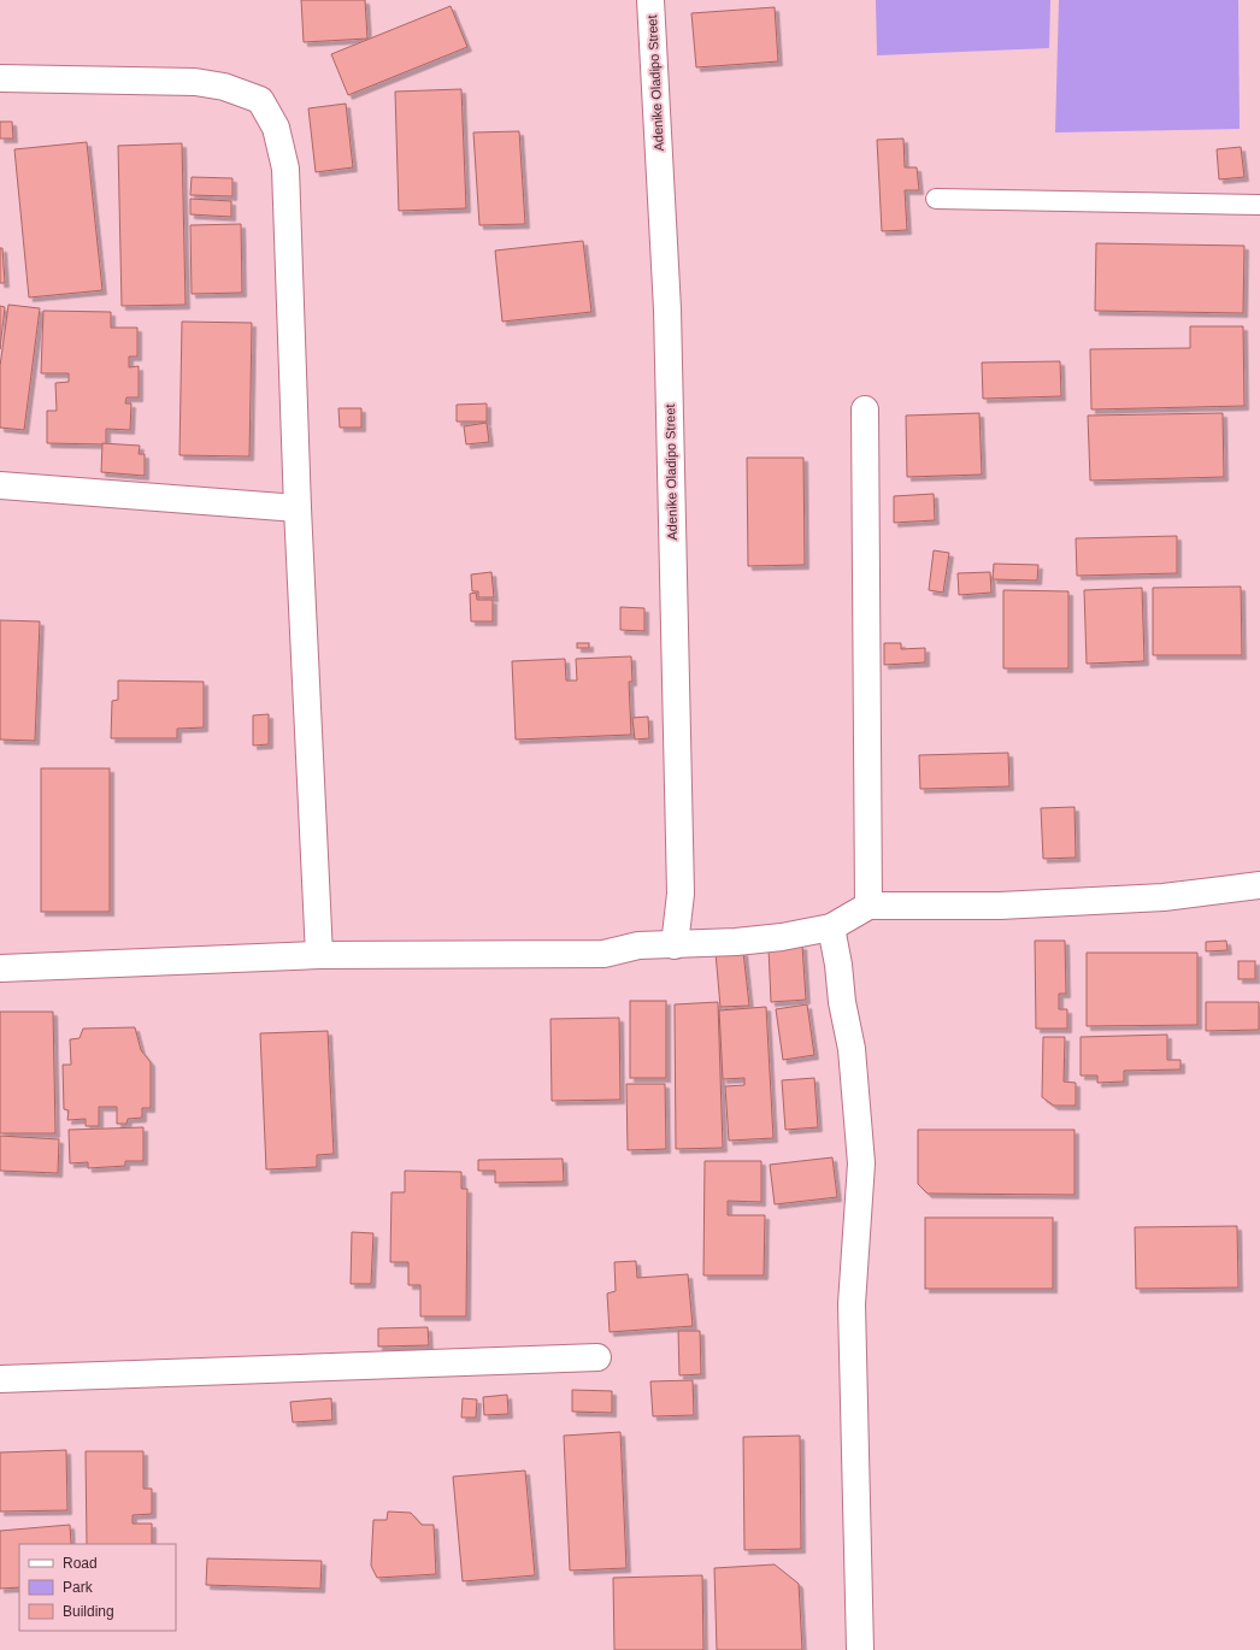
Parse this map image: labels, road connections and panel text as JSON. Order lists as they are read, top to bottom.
{
  "streets": {
    "street": ["Adenike Oladipo Street"]
  },
  "legend": ["Road", "Park", "Building"]
}
